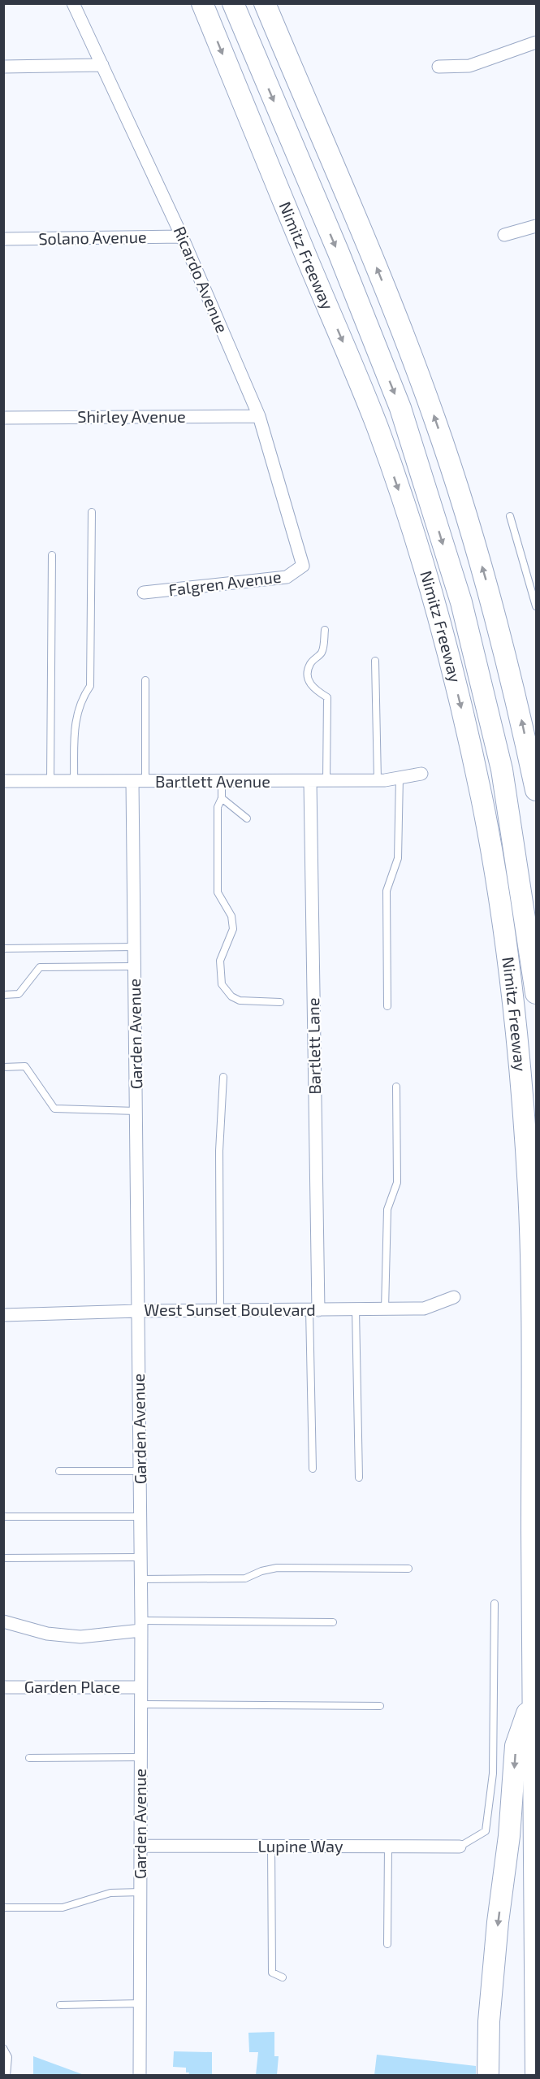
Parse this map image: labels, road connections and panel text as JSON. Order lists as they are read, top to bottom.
{
  "streets": {
    "highway": ["Nimitz Freeway"],
    "street": [
      "Solano Avenue",
      "Ricardo Avenue",
      "Shirley Avenue",
      "Falgren Avenue",
      "Bartlett Avenue",
      "Garden Avenue",
      "Bartlett Lane",
      "West Sunset Boulevard",
      "Garden Place",
      "Lupine Way"
    ]
  },
  "crossings": [
    ["Solano Avenue", "Ricardo Avenue"],
    ["Ricardo Avenue", "Shirley Avenue"],
    ["Ricardo Avenue", "Falgren Avenue"],
    ["Bartlett Avenue", "Garden Avenue"],
    ["Bartlett Avenue", "Bartlett Lane"],
    ["Garden Avenue", "West Sunset Boulevard"],
    ["Garden Avenue", "Garden Place"],
    ["Garden Avenue", "Lupine Way"],
    ["Bartlett Lane", "West Sunset Boulevard"]
  ]
}
